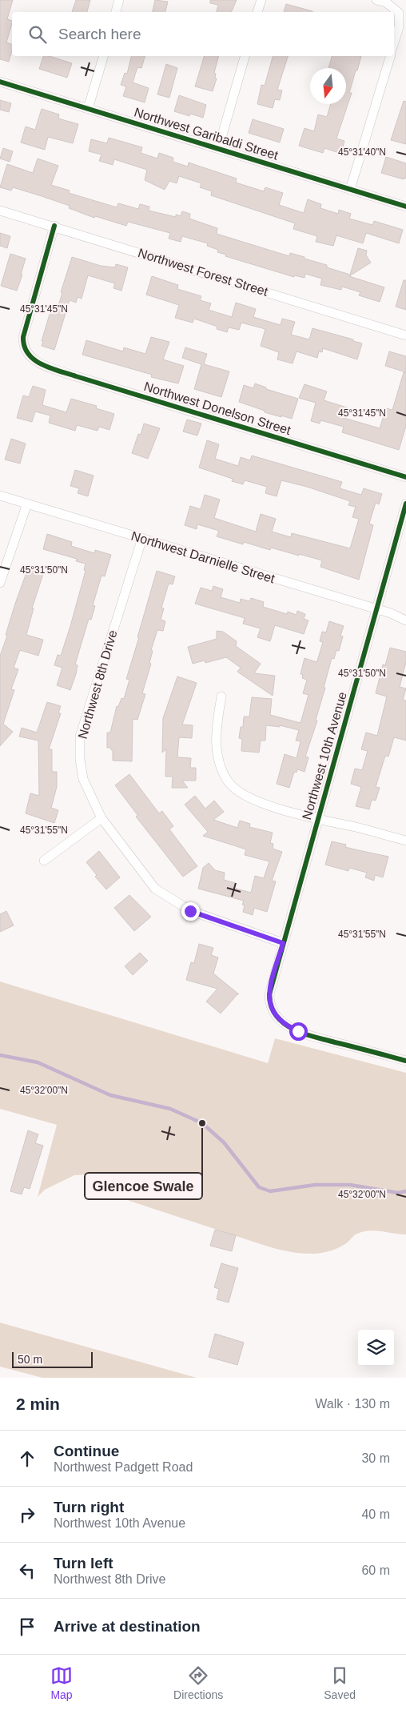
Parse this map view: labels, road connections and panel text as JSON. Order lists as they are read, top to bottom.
{
  "streets": {
    "street": [
      "Northwest Garibaldi Street",
      "Northwest Forest Street",
      "Northwest Donelson Street",
      "Northwest Darnielle Street",
      "Northwest 8th Drive",
      "Northwest 10th Avenue"
    ]
  },
  "crossings": [
    ["Northwest Forest Street", "Northwest Donelson Street"],
    ["Northwest Darnielle Street", "Northwest 8th Drive"],
    ["Northwest Darnielle Street", "Northwest 10th Avenue"],
    ["Northwest 8th Drive", "Northwest 10th Avenue"]
  ],
  "places": ["Glencoe Swale"],
  "scale_bar": "50 m",
  "north": "bottom",
  "page": {
    "search": "Search here",
    "scale": "50 m",
    "heading": ["2 min", "Walk · 130 m"],
    "list": [
      ["Continue", "Northwest Padgett Road", "30 m"],
      ["Turn right", "Northwest 10th Avenue", "40 m"],
      ["Turn left", "Northwest 8th Drive", "60 m"],
      "Arrive at destination"
    ],
    "nav": ["Map", "Directions", "Saved"]
  },
  "coordinates": [
    "45°31'40\"N",
    "45°31'45\"N",
    "45°31'50\"N",
    "45°31'55\"N",
    "45°32'00\"N"
  ]
}
